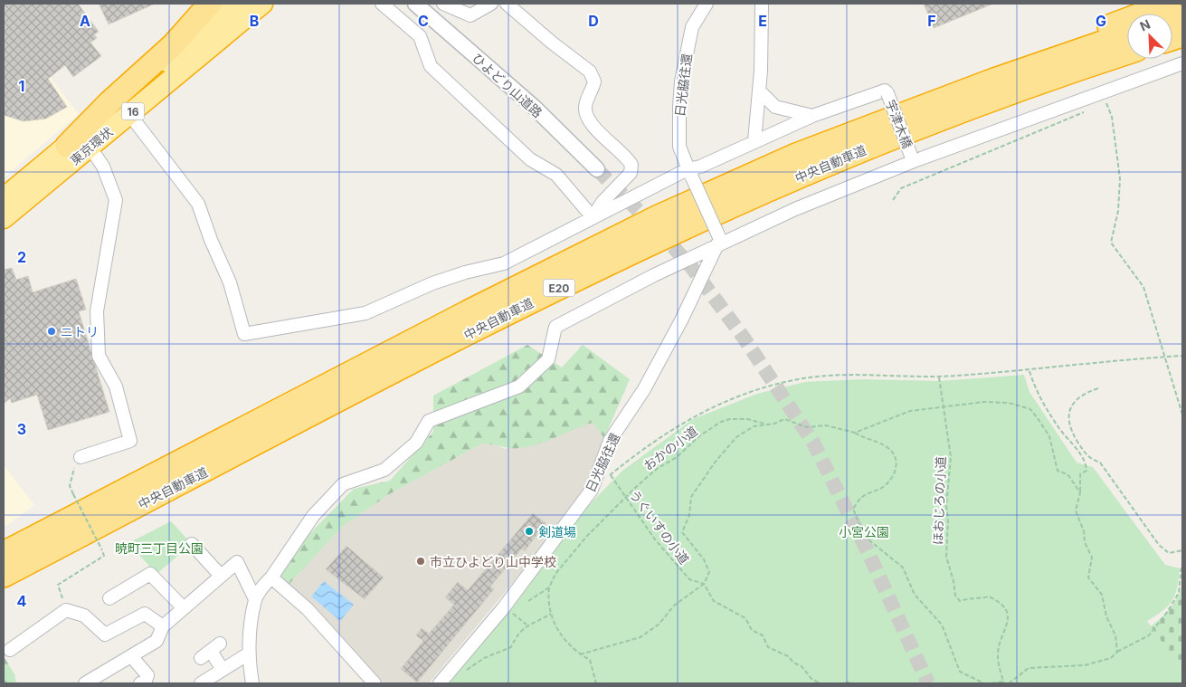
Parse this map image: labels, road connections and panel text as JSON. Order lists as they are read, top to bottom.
{
  "streets": {
    "highway": [
      "16",
      "東京環状",
      "中央自動車道",
      "E20"
    ],
    "street": ["ひよどり山道路", "日光脇往還", "宇津木橋"],
    "path": ["おかの小道", "ほおじろの小道", "うぐいすの小道"]
  },
  "crossings": [
    ["おかの小道", "うぐいすの小道"]
  ],
  "parks": ["小宮公園", "暁町三丁目公園"],
  "places": ["ニトリ", "剣道場", "市立ひよどり山中学校"],
  "north": "top left",
  "grid": {
    "columns": [
      "A",
      "B",
      "C",
      "D",
      "E",
      "F",
      "G"
    ],
    "rows": [
      "1",
      "2",
      "3",
      "4"
    ]
  }
}
